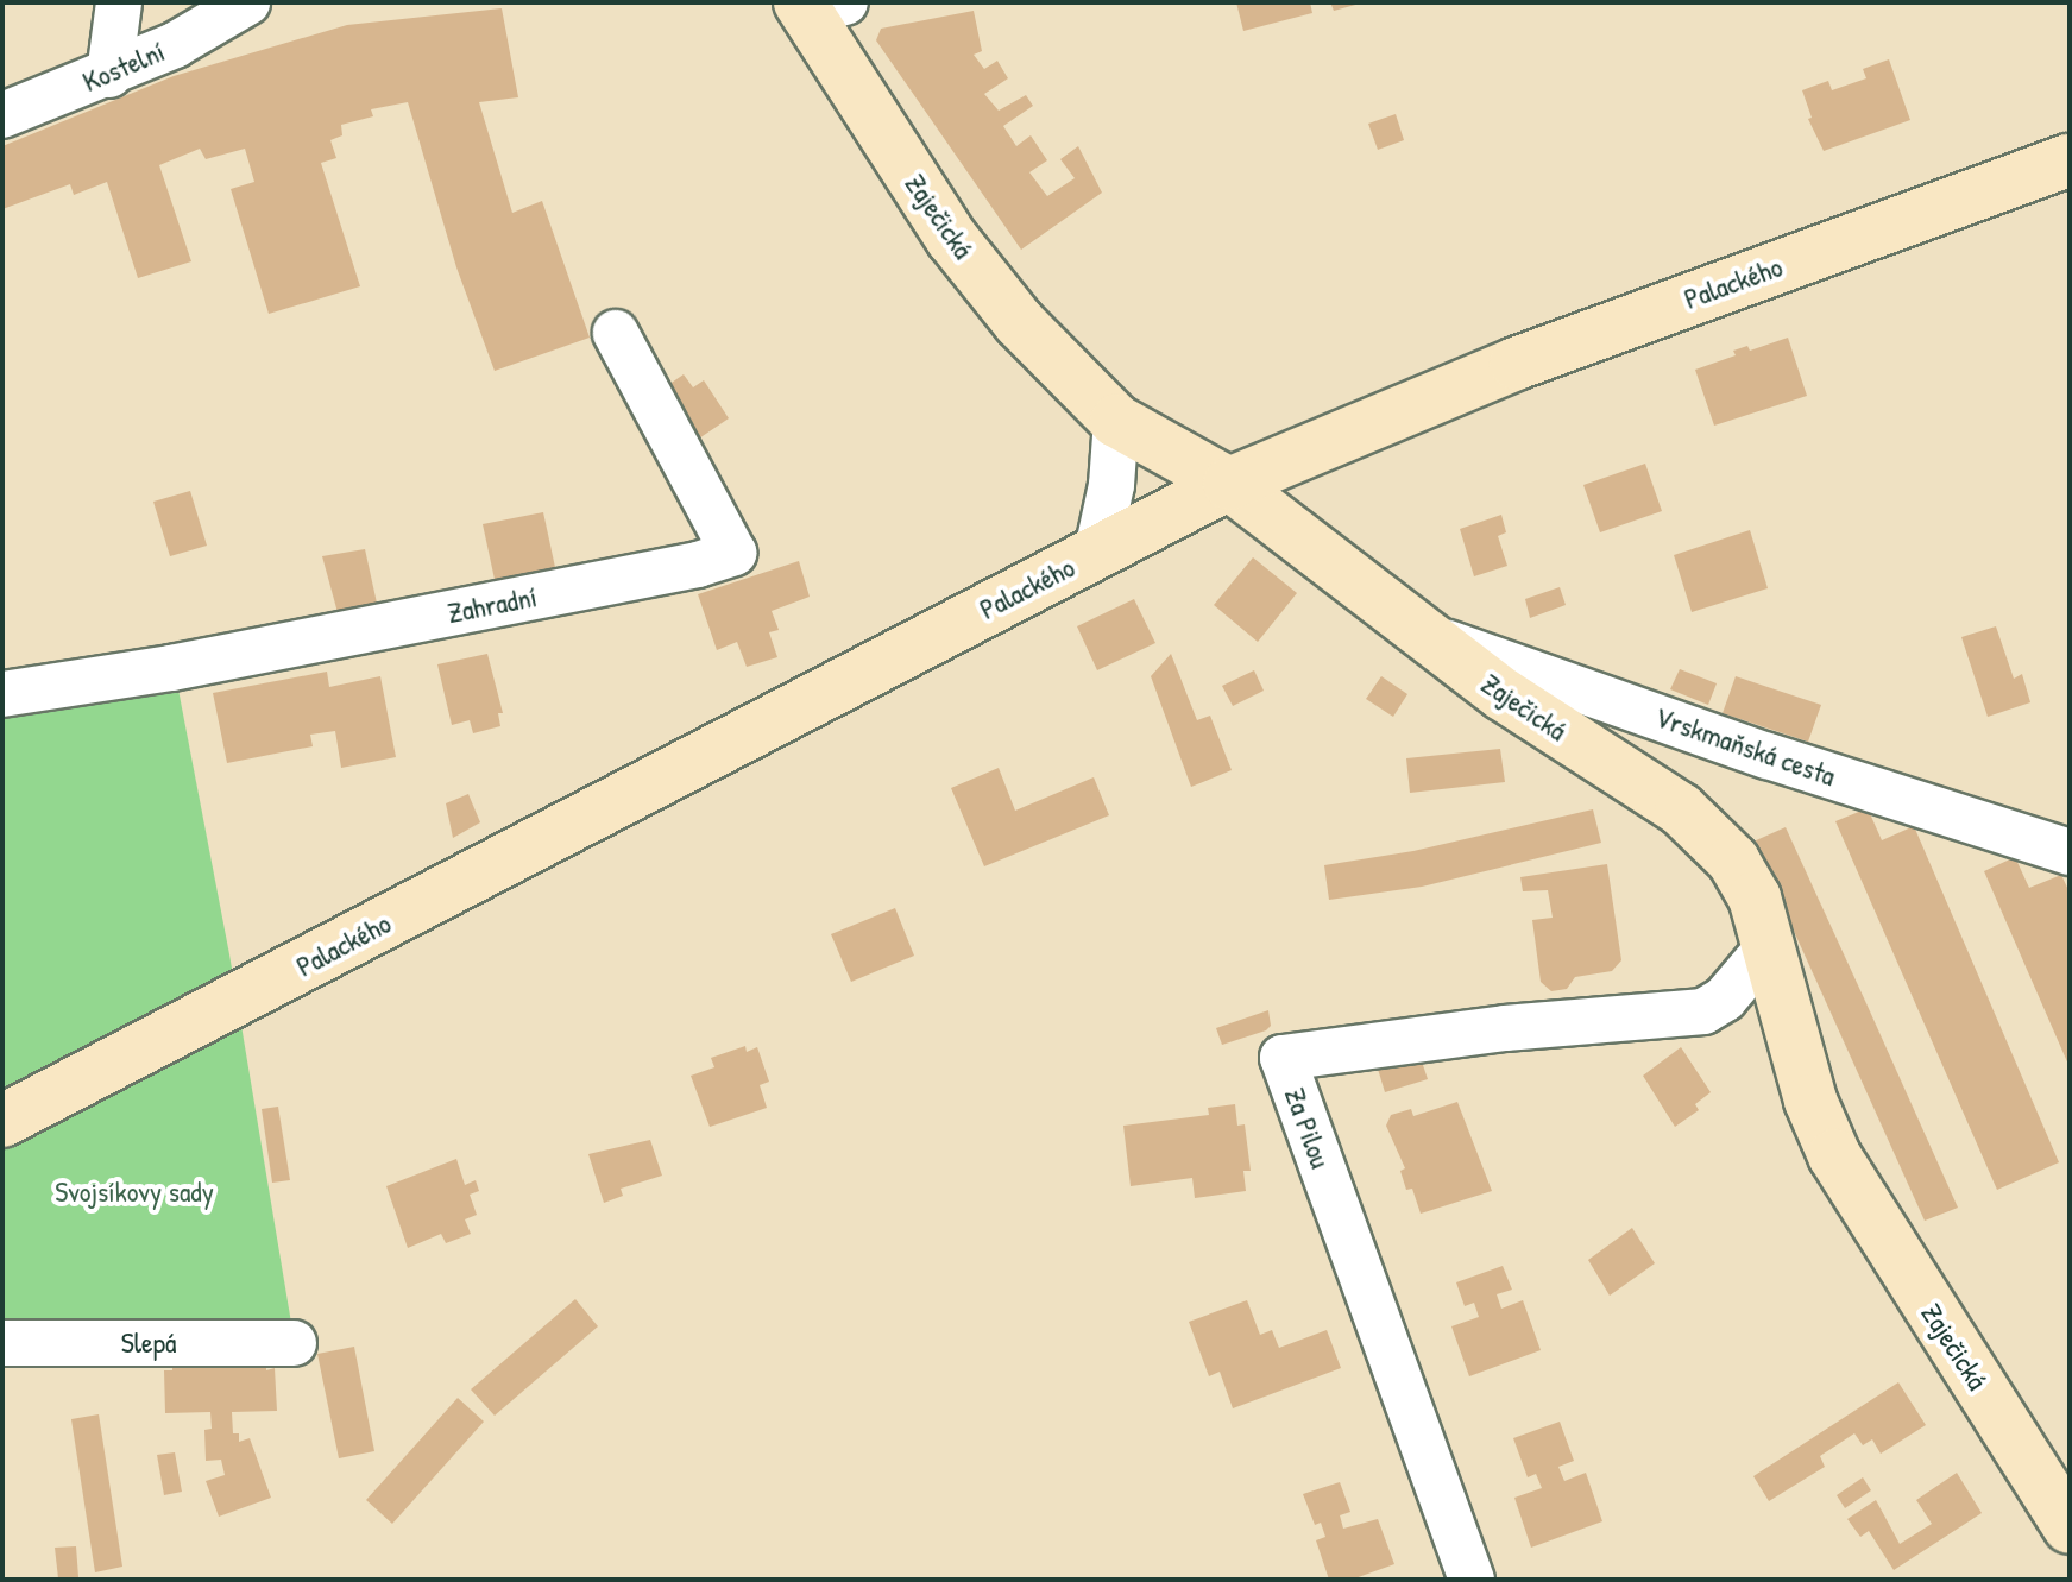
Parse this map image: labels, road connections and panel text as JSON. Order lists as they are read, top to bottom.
{
  "streets": {
    "street": [
      "Kostelní",
      "Zaječická",
      "Palackého",
      "Zahradní",
      "Vrskmaňská cesta",
      "Za Pilou",
      "Slepá"
    ]
  },
  "crossings": [
    ["Zaječická", "Palackého"],
    ["Zaječická", "Vrskmaňská cesta"],
    ["Zaječická", "Za Pilou"]
  ],
  "parks": ["Svojsíkovy sady"]
}
